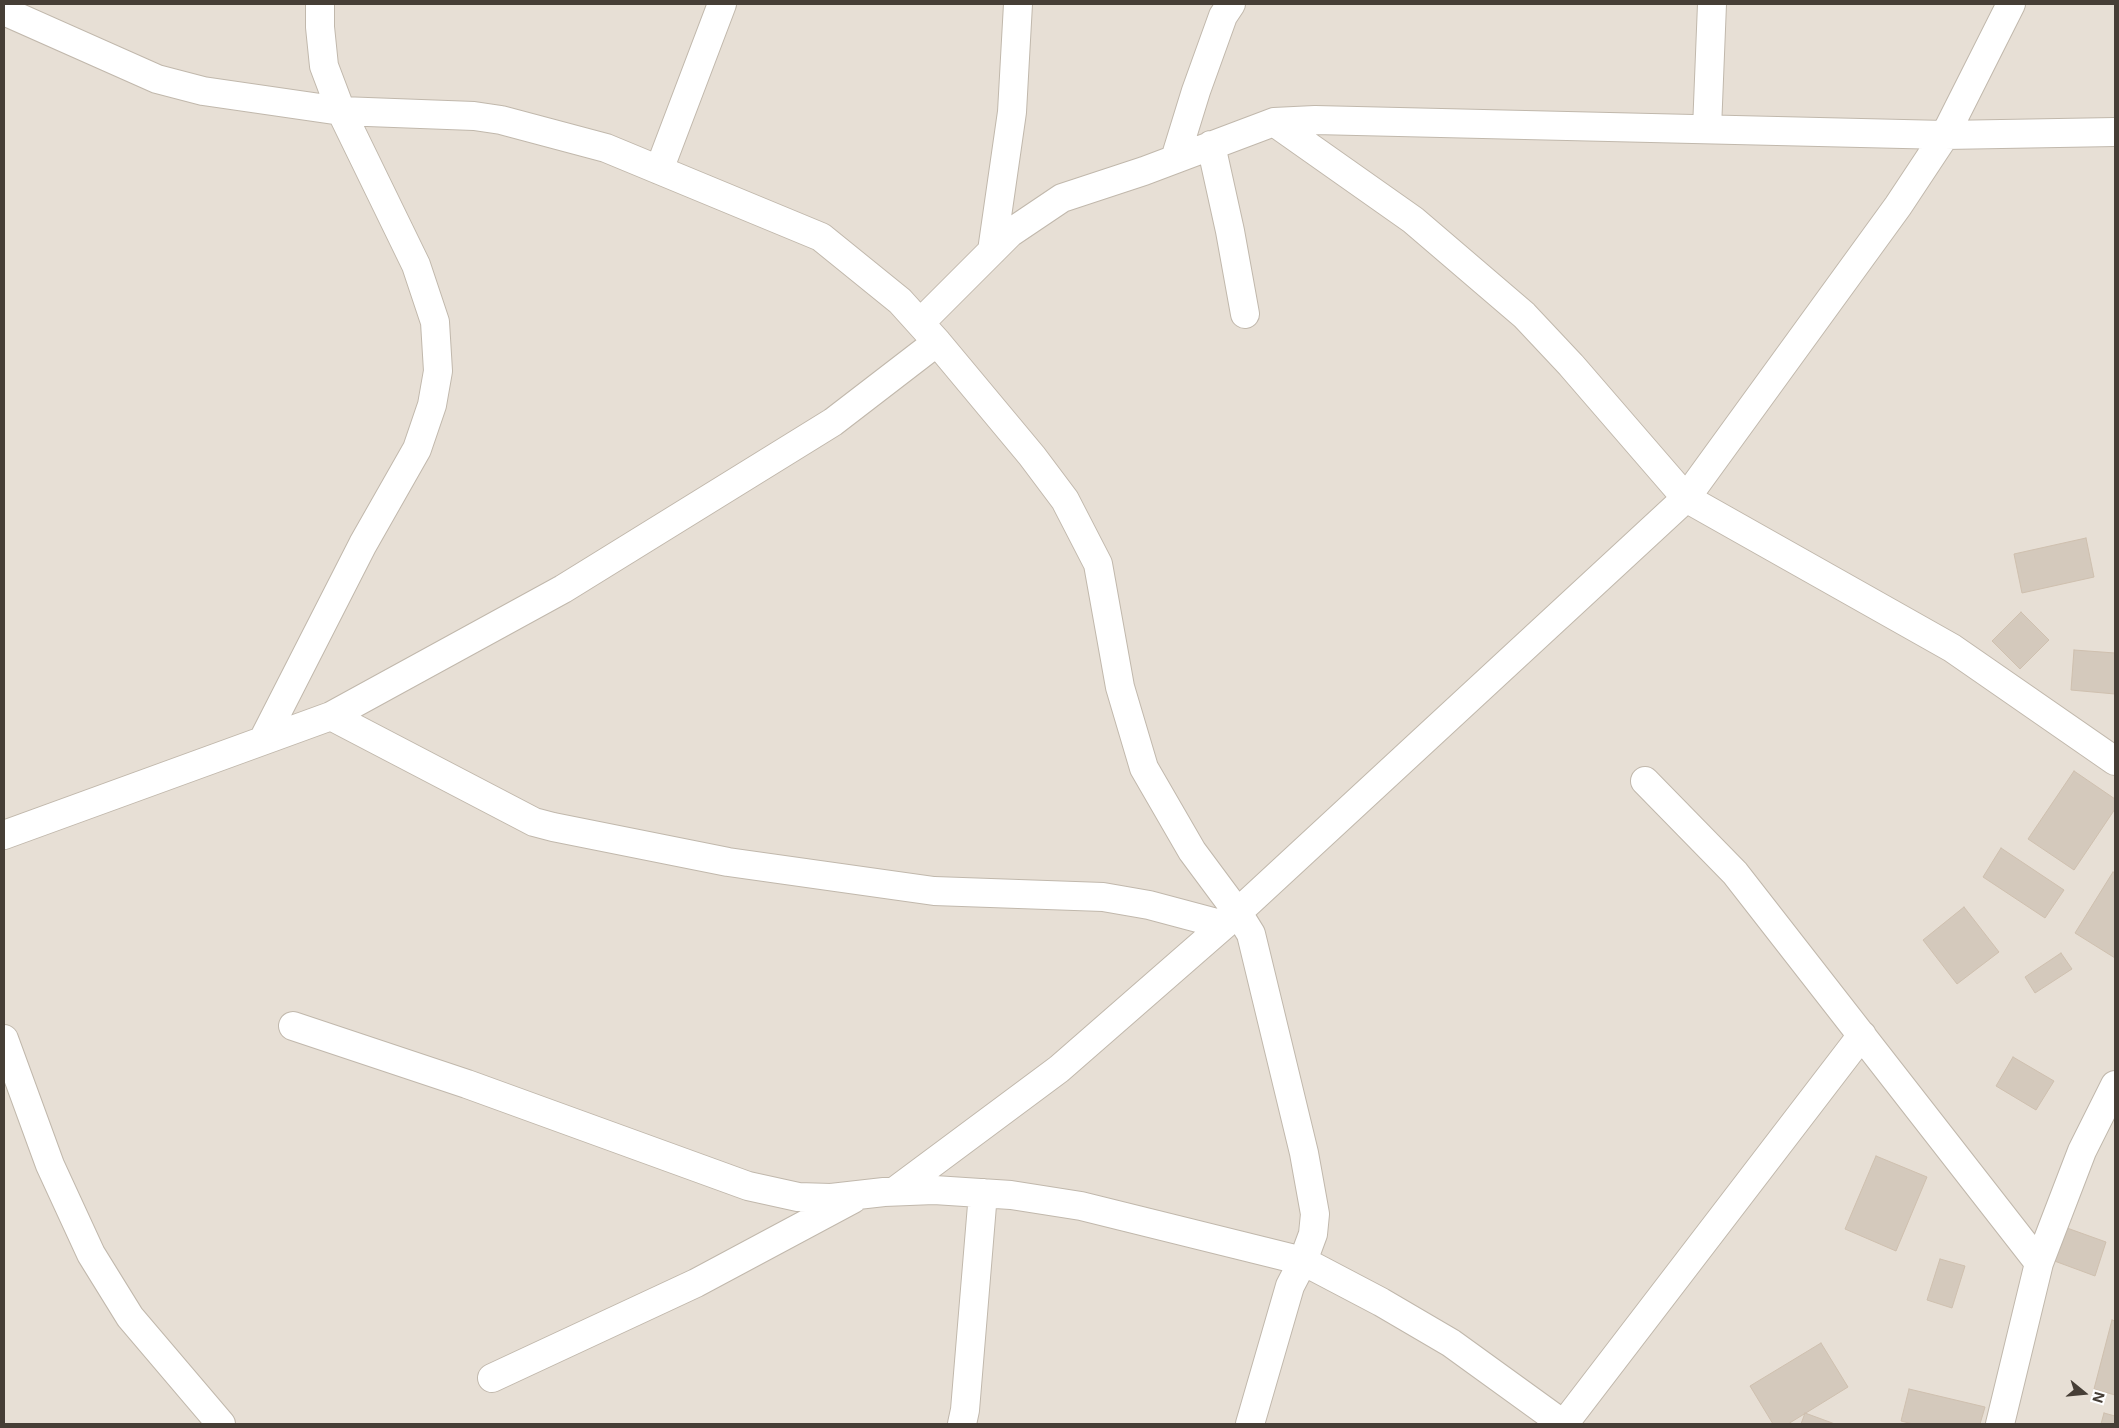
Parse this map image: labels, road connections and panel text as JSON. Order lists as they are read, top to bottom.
{
  "north": "right"
}
